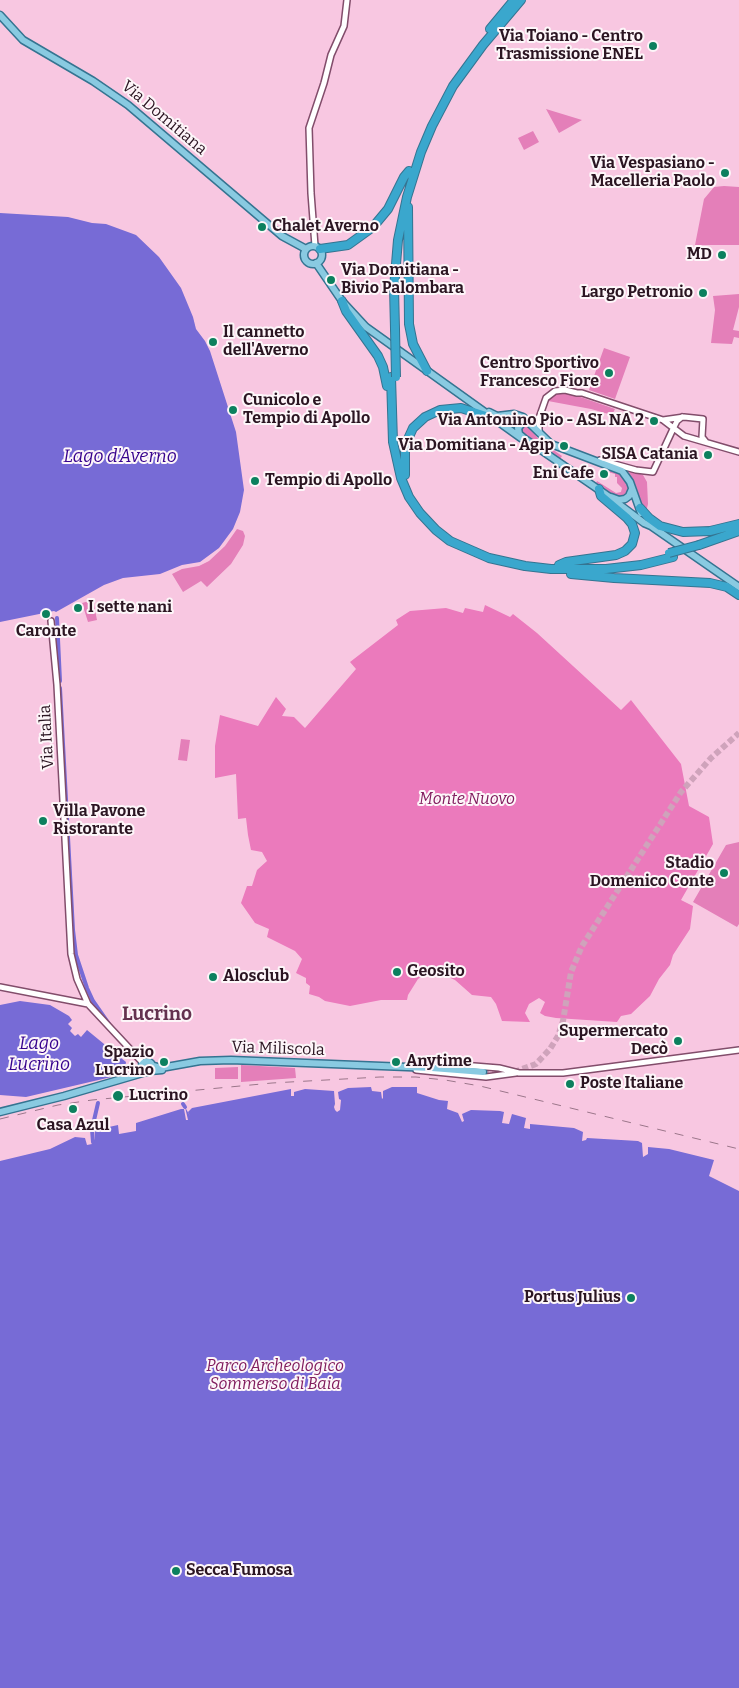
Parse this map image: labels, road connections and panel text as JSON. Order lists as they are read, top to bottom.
{
  "streets": {
    "main road": ["Via Domitiana", "Via Miliscola"],
    "street": ["Via Italia"]
  },
  "crossings": [
    ["Via Italia", "Via Miliscola"]
  ],
  "districts": ["Lucrino"],
  "water": ["Lago d'Averno", "Lago Lucrino"],
  "parks": ["Monte Nuovo", "Parco Archeologico Sommerso di Baia"],
  "places": [
    "Via Toiano - Centro Trasmissione ENEL",
    "Via Vespasiano - Macelleria Paolo",
    "Chalet Averno",
    "MD",
    "Via Domitiana - Bivio Palombara",
    "Largo Petronio",
    "Il cannetto dell'Averno",
    "Centro Sportivo Francesco Fiore",
    "Cunicolo e Tempio di Apollo",
    "Via Antonino Pio - ASL NA 2",
    "Via Domitiana - Agip",
    "SISA Catania",
    "Eni Cafe",
    "Tempio di Apollo",
    "I sette nani",
    "Caronte",
    "Villa Pavone Ristorante",
    "Stadio Domenico Conte",
    "Geosito",
    "Alosclub",
    "Supermercato Decò",
    "Spazio Lucrino",
    "Anytime",
    "Poste Italiane",
    "Lucrino",
    "Casa Azul",
    "Portus Julius",
    "Secca Fumosa"
  ]
}
